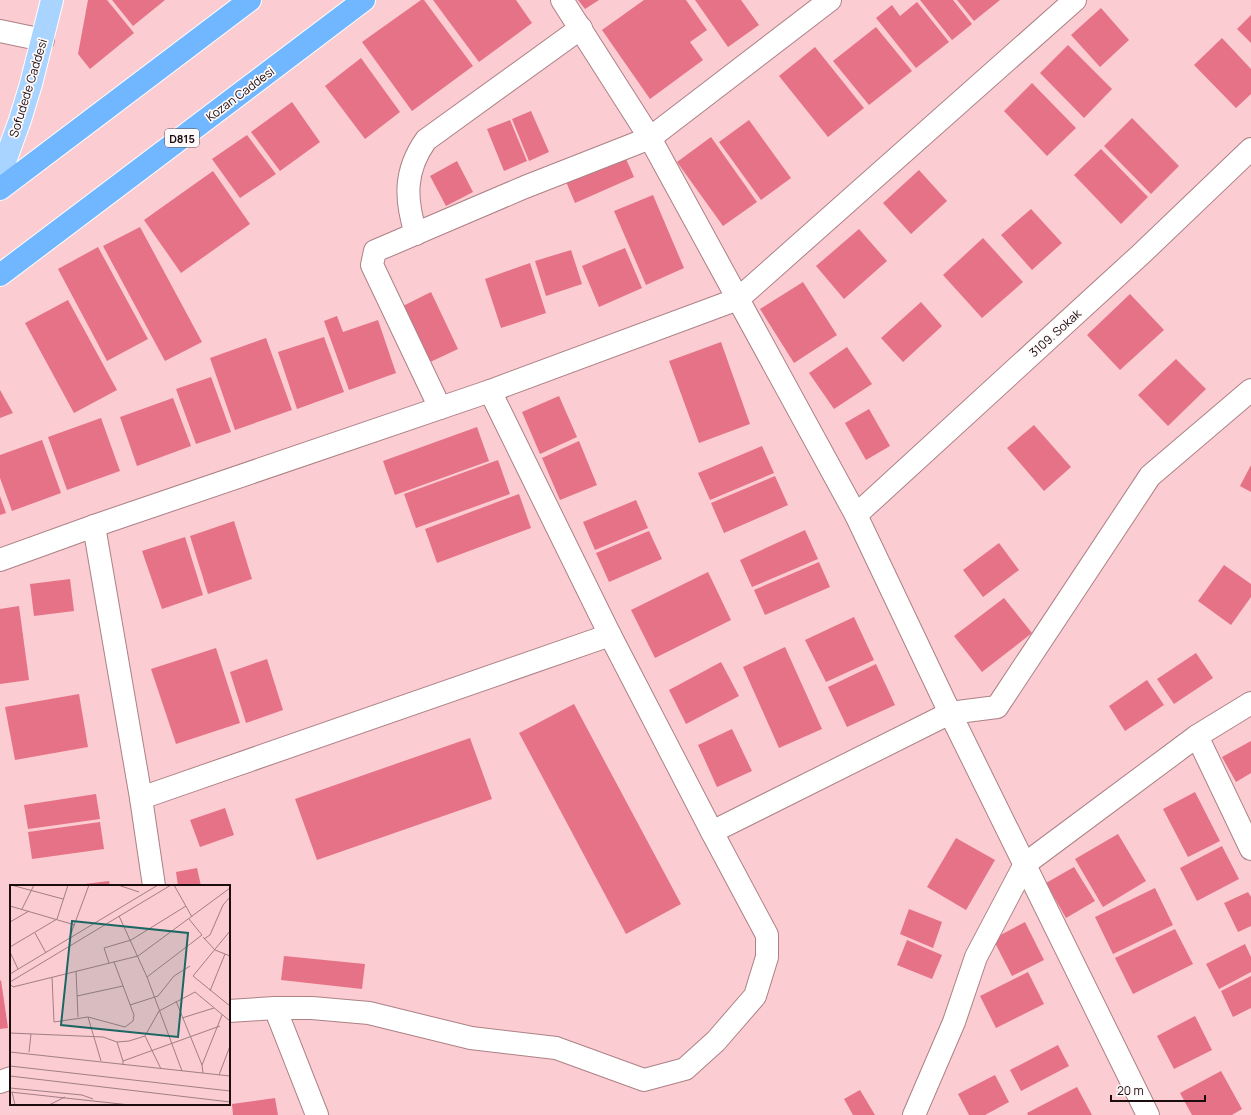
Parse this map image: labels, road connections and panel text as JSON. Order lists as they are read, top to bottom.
{
  "streets": {
    "highway": ["Kozan Caddesi", "D815"],
    "main road": ["Sofudede Caddesi"],
    "street": ["3109. Sokak"]
  },
  "scale_bar": "20 m"
}
